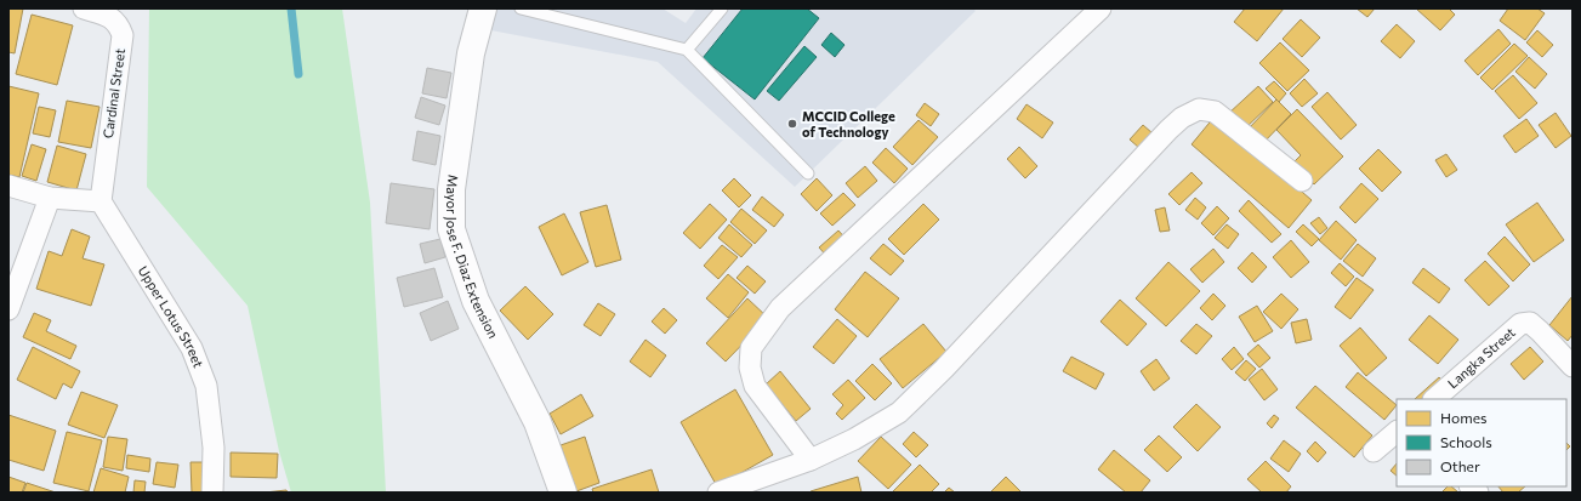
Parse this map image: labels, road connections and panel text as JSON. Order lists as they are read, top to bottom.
{
  "streets": {
    "street": [
      "Cardinal Street",
      "Mayor Jose F. Diaz Extension",
      "Upper Lotus Street",
      "Langka Street"
    ]
  },
  "crossings": [
    ["Cardinal Street", "Upper Lotus Street"]
  ],
  "places": ["MCCID College of Technology"],
  "legend": ["Homes", "Schools", "Other"]
}
